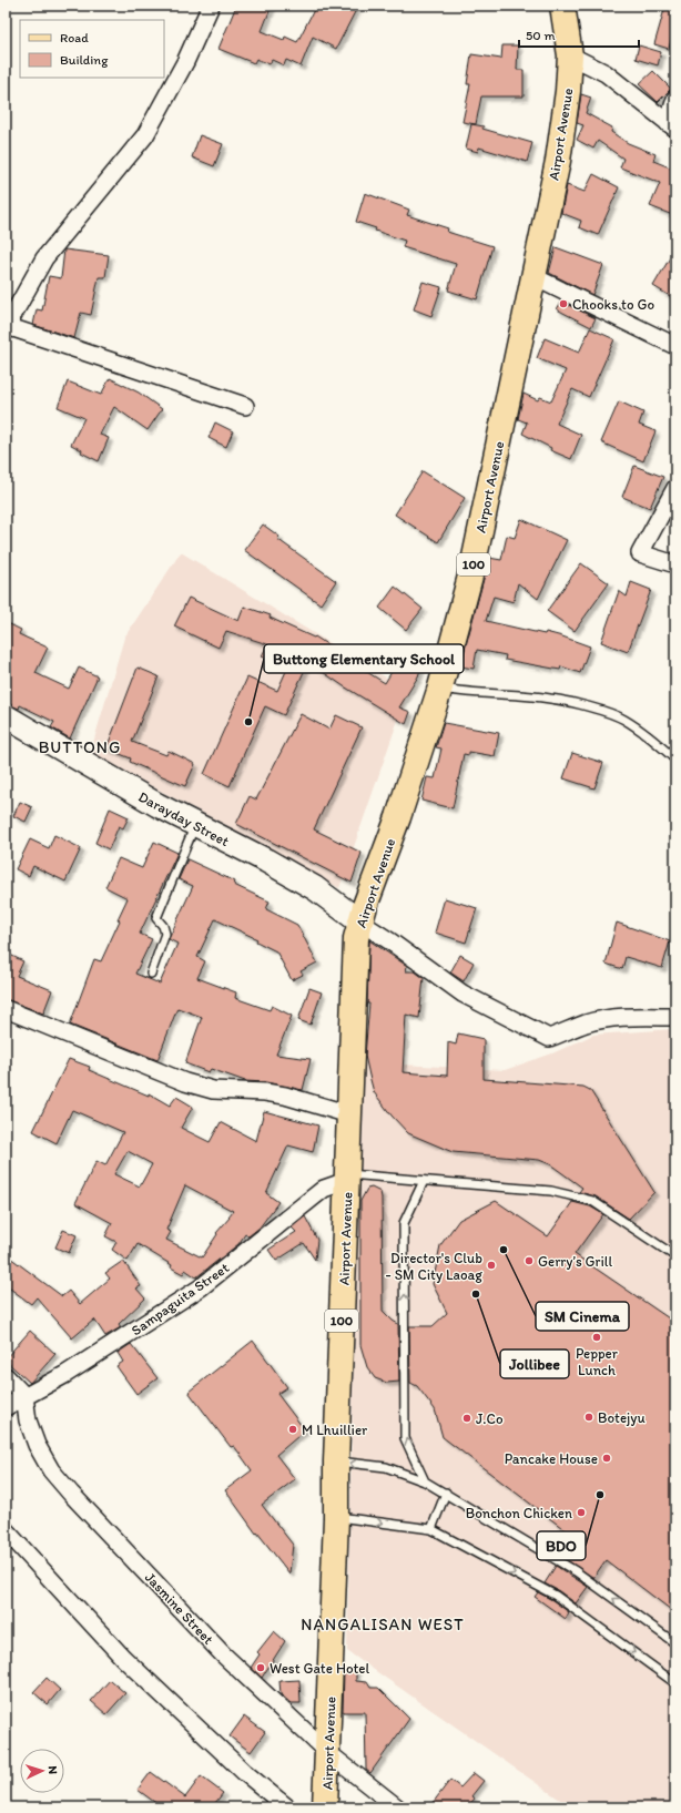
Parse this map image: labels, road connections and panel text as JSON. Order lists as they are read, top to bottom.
{
  "streets": {
    "main road": ["Airport Avenue", "100"],
    "street": ["Darayday Street", "Sampaguita Street", "Jasmine Street"]
  },
  "crossings": [
    ["Airport Avenue", "Darayday Street"],
    ["Airport Avenue", "Sampaguita Street"],
    ["Airport Avenue", "Jasmine Street"],
    ["Sampaguita Street", "Jasmine Street"]
  ],
  "districts": ["BUTTONG", "NANGALISAN WEST"],
  "places": [
    "Chooks to Go",
    "Buttong Elementary School",
    "SM Cinema",
    "Gerry’s Grill",
    "Director's Club - SM City Laoag",
    "Jollibee",
    "Pepper Lunch",
    "Botejyu",
    "J.Co",
    "M Lhuillier",
    "Pancake House",
    "BDO",
    "Bonchon Chicken",
    "West Gate Hotel"
  ],
  "legend": ["Road", "Building"],
  "scale_bar": "50 m",
  "north": "right"
}
